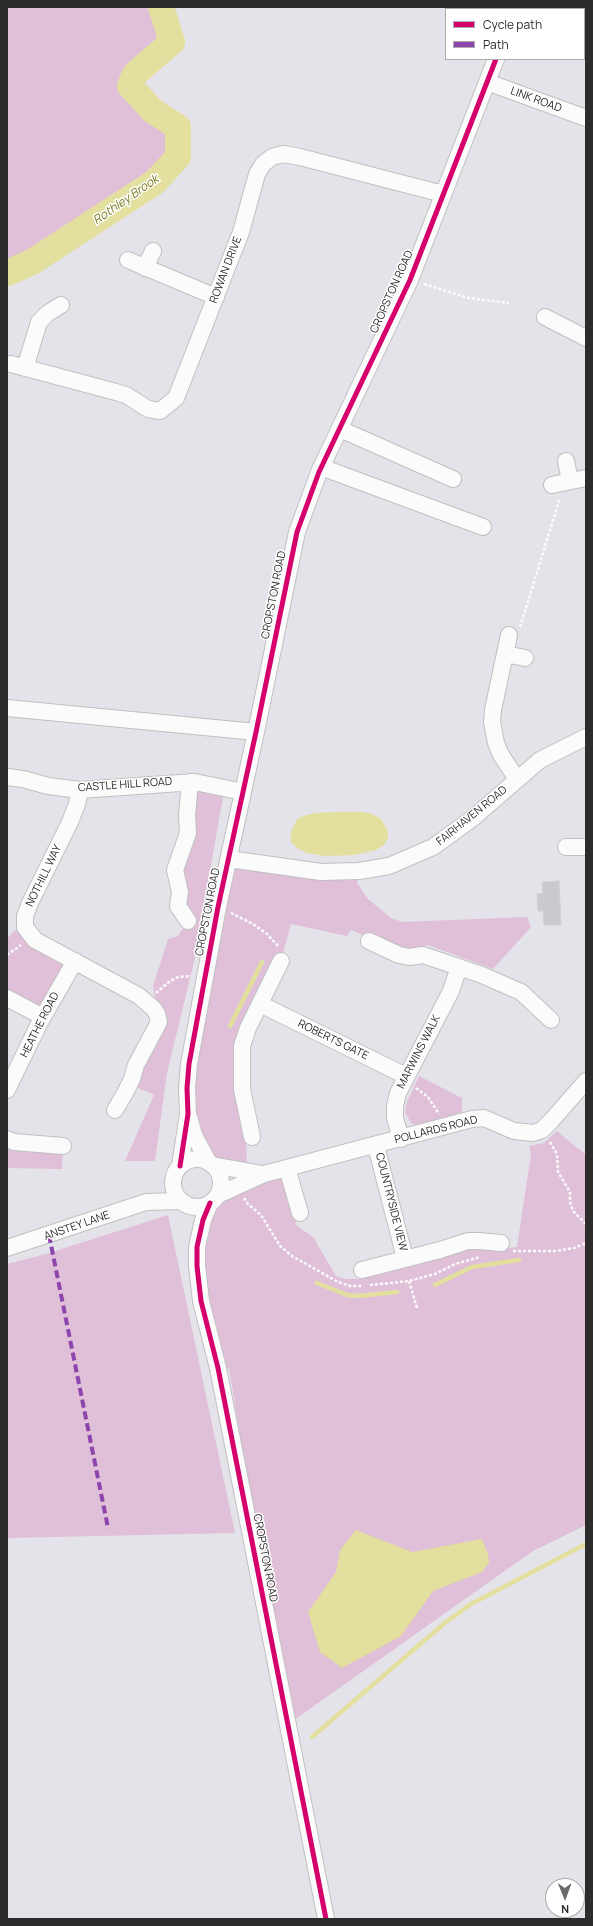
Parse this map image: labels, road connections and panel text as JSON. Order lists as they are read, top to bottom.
{
  "streets": {
    "street": [
      "LINK ROAD",
      "ROWAN DRIVE",
      "CROPSTON ROAD",
      "CASTLE HILL ROAD",
      "FAIRHAVEN ROAD",
      "NOTHILL WAY",
      "HEATHE ROAD",
      "ROBERTS GATE",
      "MARWINS WALK",
      "POLLARDS ROAD",
      "COUNTRYSIDE VIEW",
      "ANSTEY LANE"
    ]
  },
  "crossings": [
    ["LINK ROAD", "CROPSTON ROAD"],
    ["ROWAN DRIVE", "CROPSTON ROAD"],
    ["CROPSTON ROAD", "CASTLE HILL ROAD"],
    ["CROPSTON ROAD", "FAIRHAVEN ROAD"],
    ["CROPSTON ROAD", "POLLARDS ROAD"],
    ["CROPSTON ROAD", "ANSTEY LANE"],
    ["CASTLE HILL ROAD", "NOTHILL WAY"],
    ["NOTHILL WAY", "HEATHE ROAD"],
    ["ROBERTS GATE", "MARWINS WALK"],
    ["MARWINS WALK", "POLLARDS ROAD"],
    ["POLLARDS ROAD", "COUNTRYSIDE VIEW"],
    ["POLLARDS ROAD", "ANSTEY LANE"]
  ],
  "water": ["Rothley Brook"],
  "legend": ["Cycle path", "Path"],
  "north": "bottom"
}
